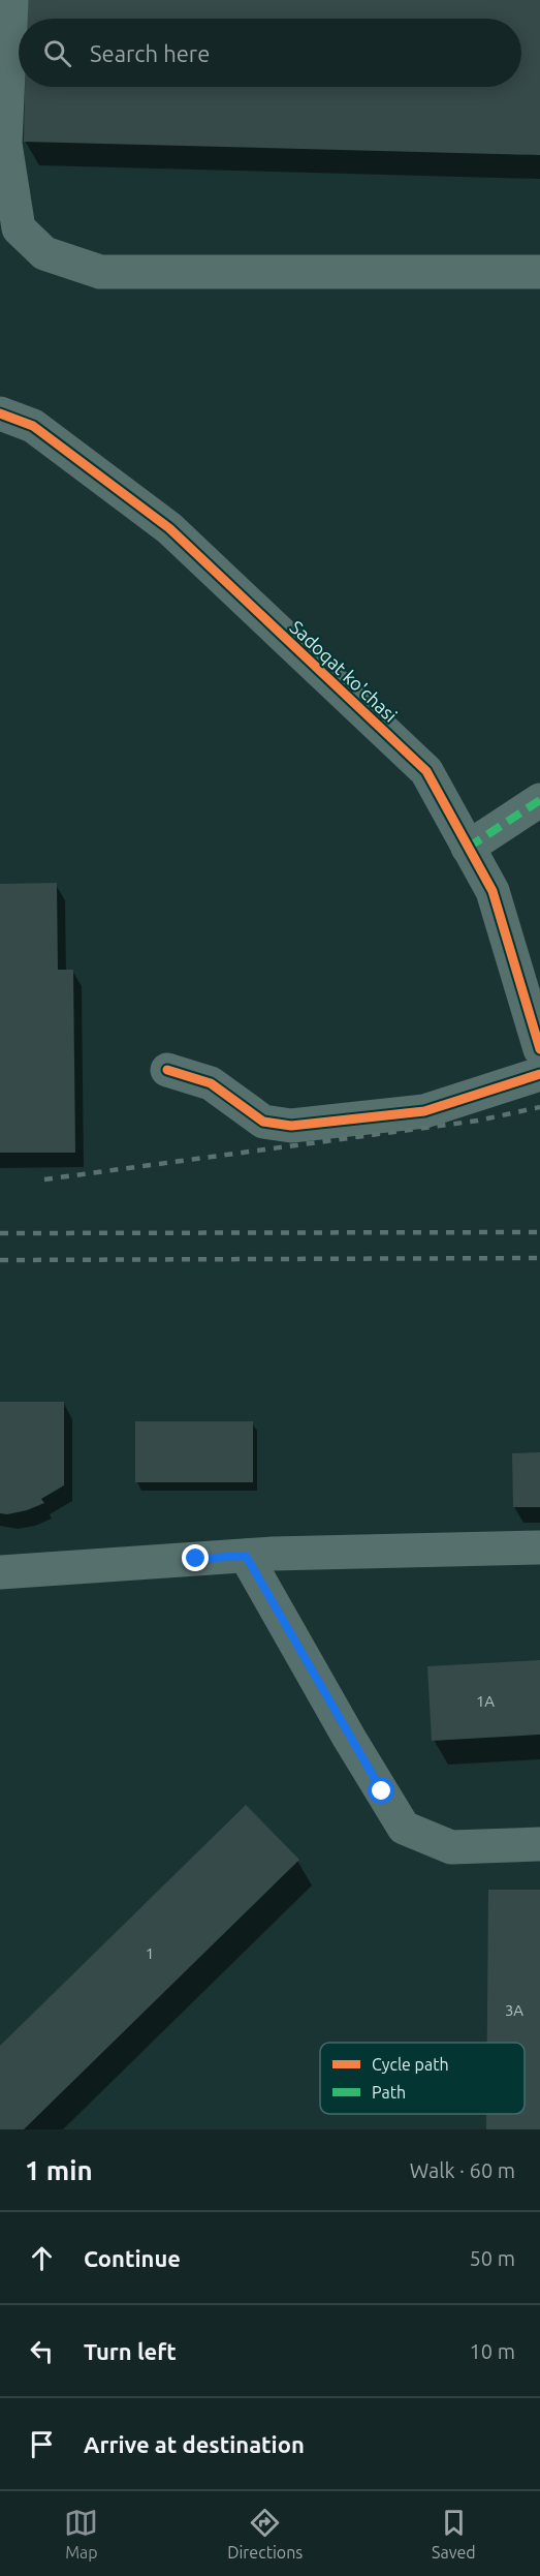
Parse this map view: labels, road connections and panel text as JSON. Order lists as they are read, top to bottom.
{
  "streets": {
    "street": ["Sadoqat ko'chasi"]
  },
  "house_numbers": ["1А", "1", "3А"],
  "legend": ["Cycle path", "Path"],
  "page": {
    "search": "Search here",
    "heading": ["1 min", "Walk · 60 m"],
    "list": [
      ["Continue", "50 m"],
      ["Turn left", "10 m"],
      "Arrive at destination"
    ],
    "nav": ["Map", "Directions", "Saved"]
  }
}
